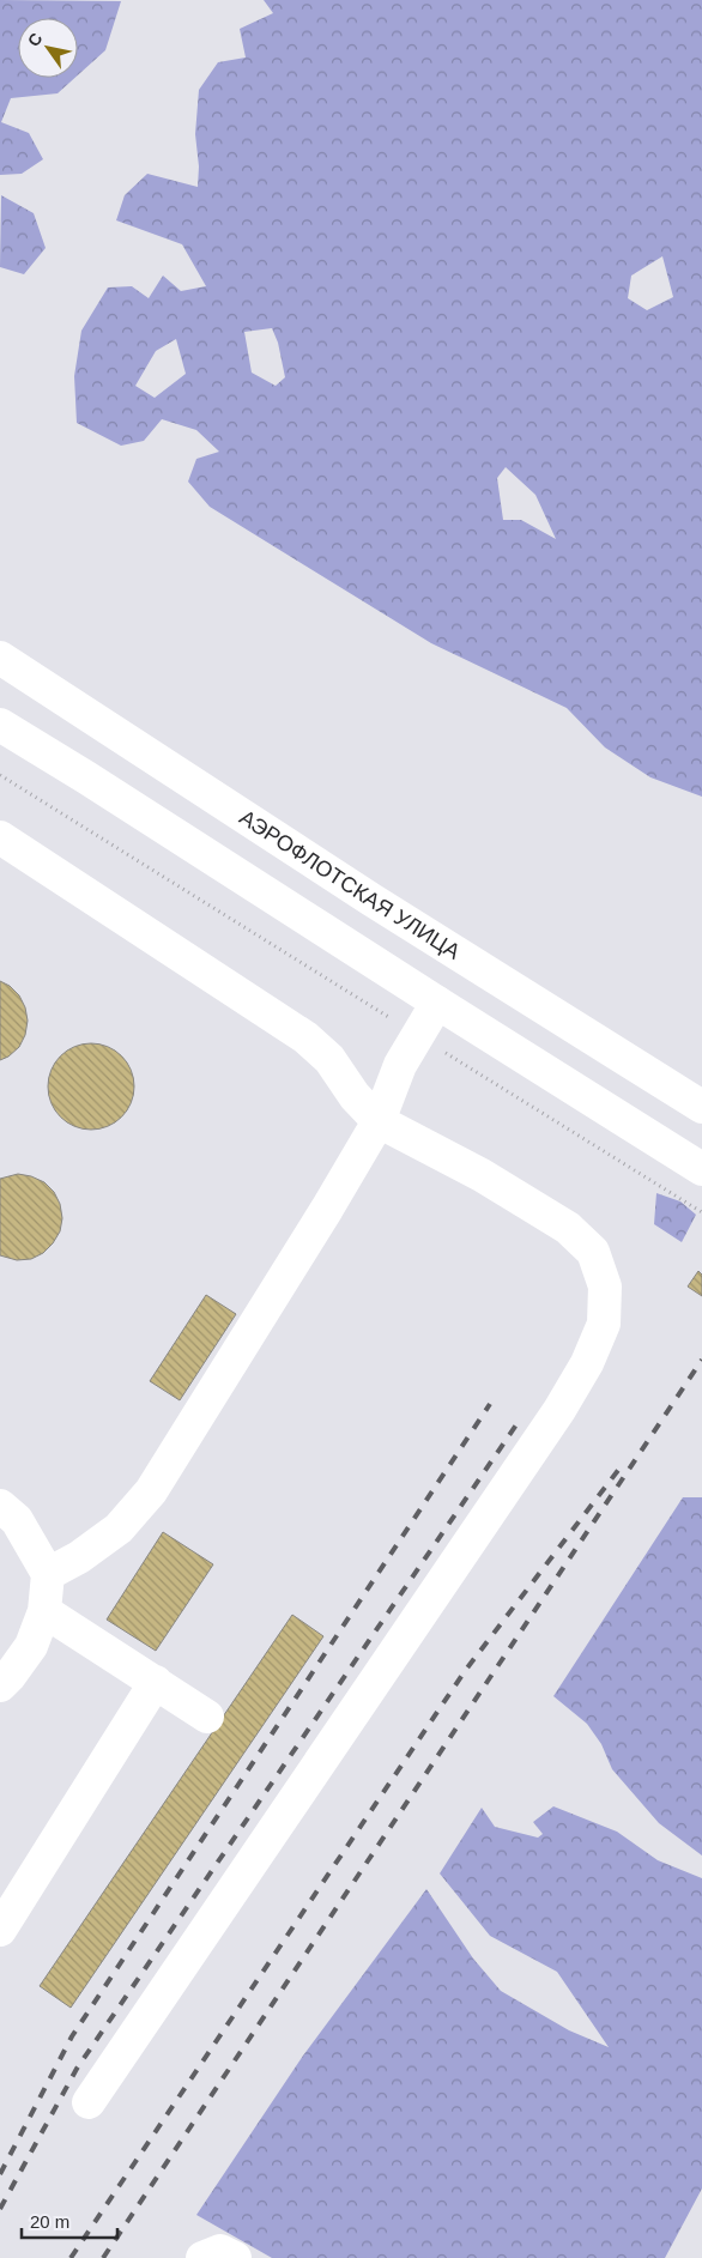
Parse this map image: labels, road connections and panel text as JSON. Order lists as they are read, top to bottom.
{
  "streets": {
    "main road": ["АЭРОФЛОТСКАЯ УЛИЦА"]
  },
  "scale_bar": "20 m",
  "north": "top left"
}
